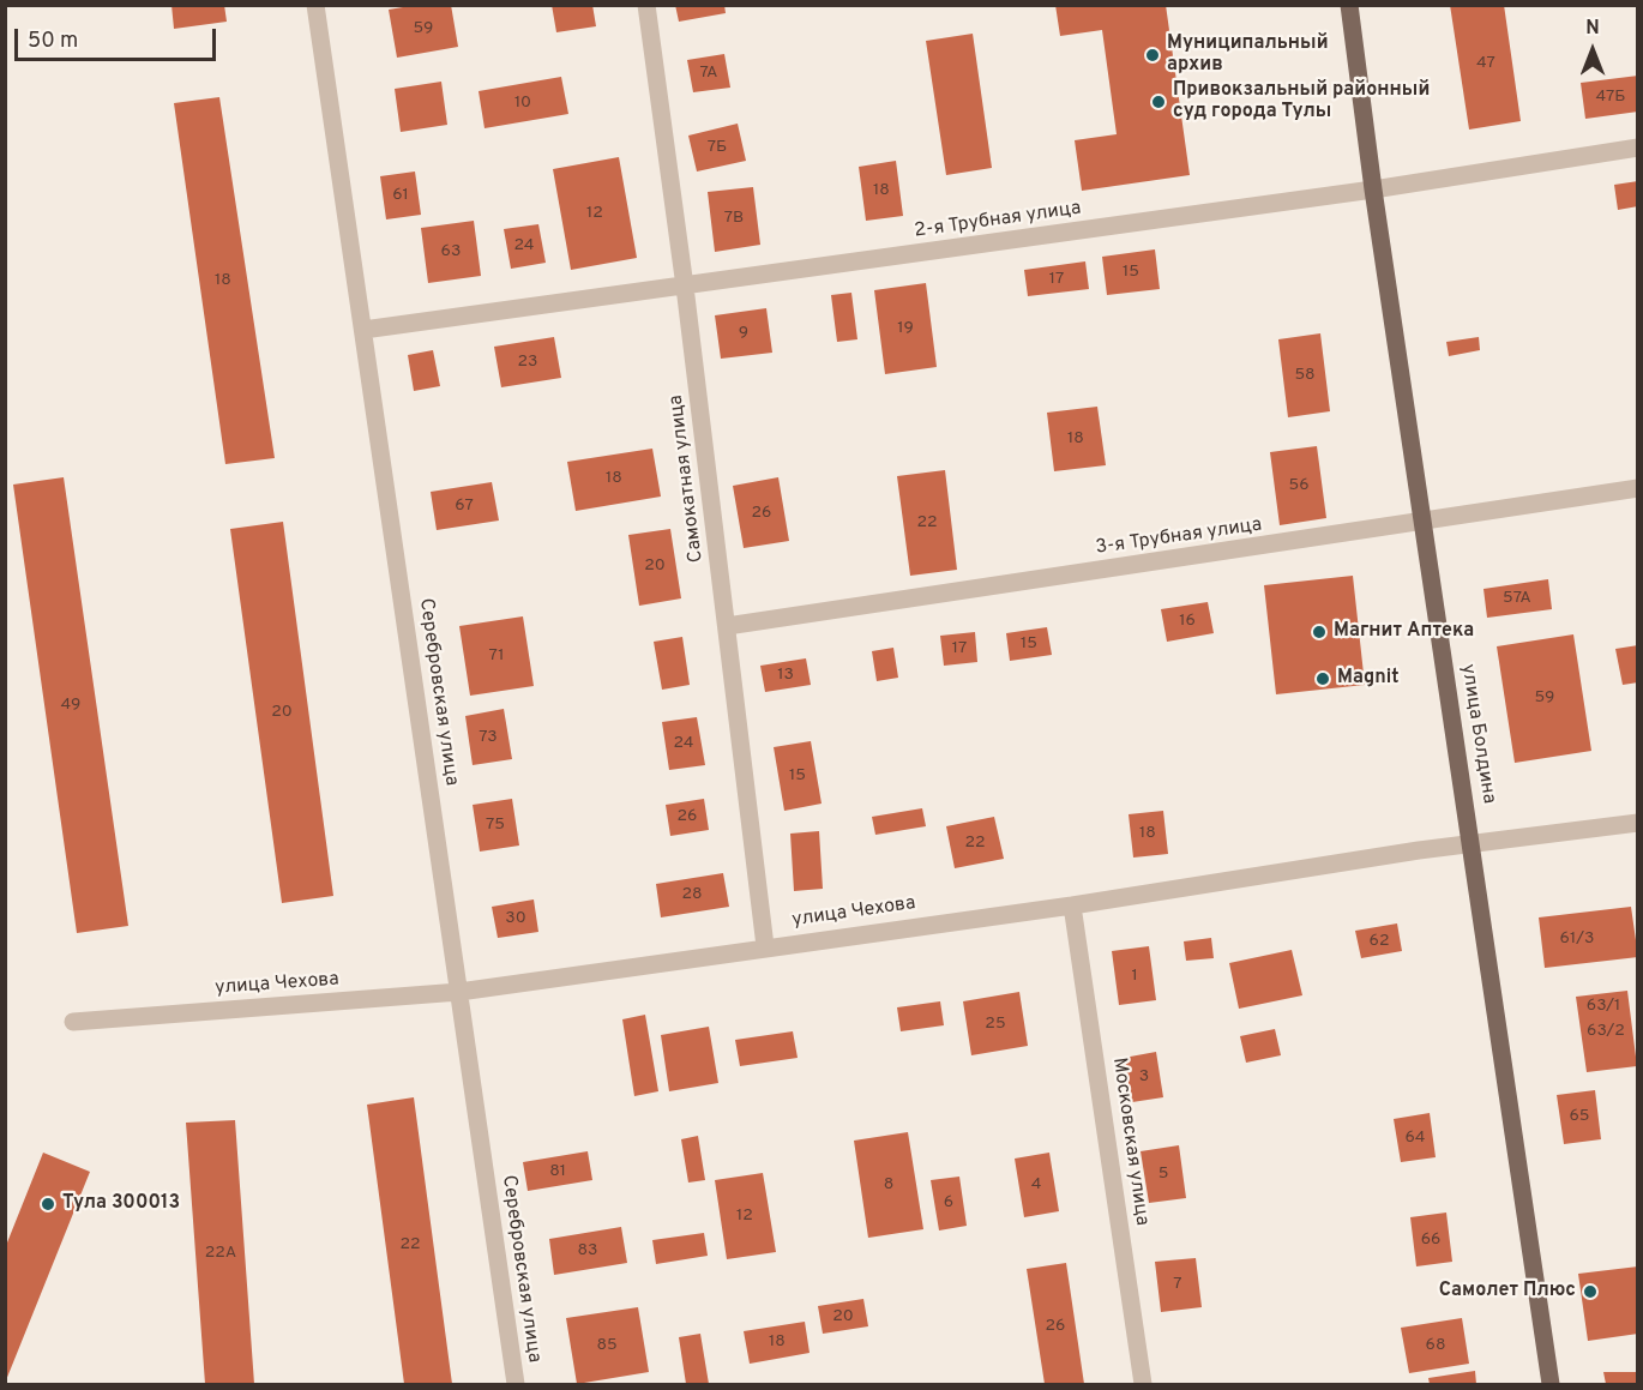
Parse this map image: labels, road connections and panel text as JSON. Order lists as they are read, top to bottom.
{
  "streets": {
    "main road": ["улица Болдина"],
    "street": [
      "2-я Трубная улица",
      "Самокатная улица",
      "3-я Трубная улица",
      "Серебровская улица",
      "улица Чехова",
      "Московская улица"
    ]
  },
  "crossings": [
    ["2-я Трубная улица", "Самокатная улица"],
    ["2-я Трубная улица", "Серебровская улица"],
    ["2-я Трубная улица", "улица Болдина"],
    ["Самокатная улица", "3-я Трубная улица"],
    ["Самокатная улица", "улица Чехова"],
    ["3-я Трубная улица", "улица Болдина"],
    ["Серебровская улица", "улица Чехова"],
    ["улица Болдина", "улица Чехова"],
    ["улица Чехова", "Московская улица"]
  ],
  "places": [
    "Муниципальный архив",
    "Привокзальный районный суд города Тулы",
    "Магнит Аптека",
    "Magnit",
    "Тула 300013",
    "Самолет Плюс"
  ],
  "house_numbers": [
    "59",
    "47",
    "7А",
    "47Б",
    "10",
    "7Б",
    "18",
    "61",
    "12",
    "7В",
    "24",
    "63",
    "15",
    "17",
    "18",
    "19",
    "9",
    "23",
    "58",
    "18",
    "18",
    "56",
    "67",
    "26",
    "22",
    "20",
    "57А",
    "16",
    "15",
    "17",
    "71",
    "13",
    "59",
    "49",
    "20",
    "73",
    "24",
    "15",
    "26",
    "75",
    "18",
    "22",
    "28",
    "30",
    "61/3",
    "62",
    "1",
    "63/1",
    "25",
    "63/2",
    "3",
    "65",
    "64",
    "81",
    "5",
    "8",
    "4",
    "6",
    "12",
    "66",
    "22",
    "83",
    "22А",
    "7",
    "20",
    "26",
    "18",
    "85",
    "68"
  ],
  "scale_bar": "50 m",
  "north": "top"
}
